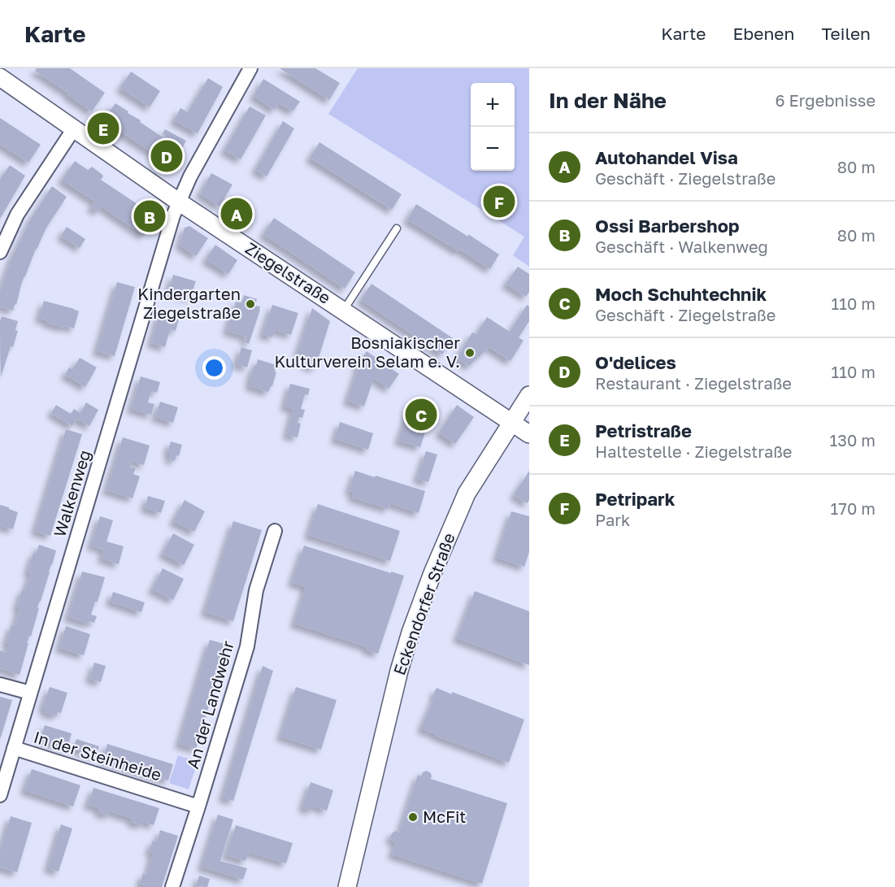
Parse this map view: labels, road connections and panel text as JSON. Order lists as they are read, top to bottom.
{
  "streets": {
    "street": [
      "Ziegelstraße",
      "Walkenweg",
      "Eckendorfer Straße",
      "An der Landwehr",
      "In der Steinheide"
    ]
  },
  "crossings": [
    ["Ziegelstraße", "Walkenweg"],
    ["Ziegelstraße", "Eckendorfer Straße"],
    ["Walkenweg", "In der Steinheide"],
    ["An der Landwehr", "In der Steinheide"]
  ],
  "places": ["Kindergarten Ziegelstraße", "Bosniakischer Kulturverein Selam e. V.", "McFit"],
  "page": {
    "header": "Karte",
    "nav": ["Karte", "Ebenen", "Teilen"],
    "heading": ["In der Nähe", "6 Ergebnisse"],
    "map_buttons": ["+", "−"],
    "pins": [
      "E",
      "D",
      "F",
      "A",
      "B",
      "C"
    ],
    "list": [
      {
        "mark": "A",
        "name": "Autohandel Visa",
        "note": "Geschäft · Ziegelstraße",
        "value": "80 m"
      },
      {
        "mark": "B",
        "name": "Ossi Barbershop",
        "note": "Geschäft · Walkenweg",
        "value": "80 m"
      },
      {
        "mark": "C",
        "name": "Moch Schuhtechnik",
        "note": "Geschäft · Ziegelstraße",
        "value": "110 m"
      },
      {
        "mark": "D",
        "name": "O'delices",
        "note": "Restaurant · Ziegelstraße",
        "value": "110 m"
      },
      {
        "mark": "E",
        "name": "Petristraße",
        "note": "Haltestelle · Ziegelstraße",
        "value": "130 m"
      },
      {
        "mark": "F",
        "name": "Petripark",
        "note": "Park",
        "value": "170 m"
      }
    ]
  }
}
